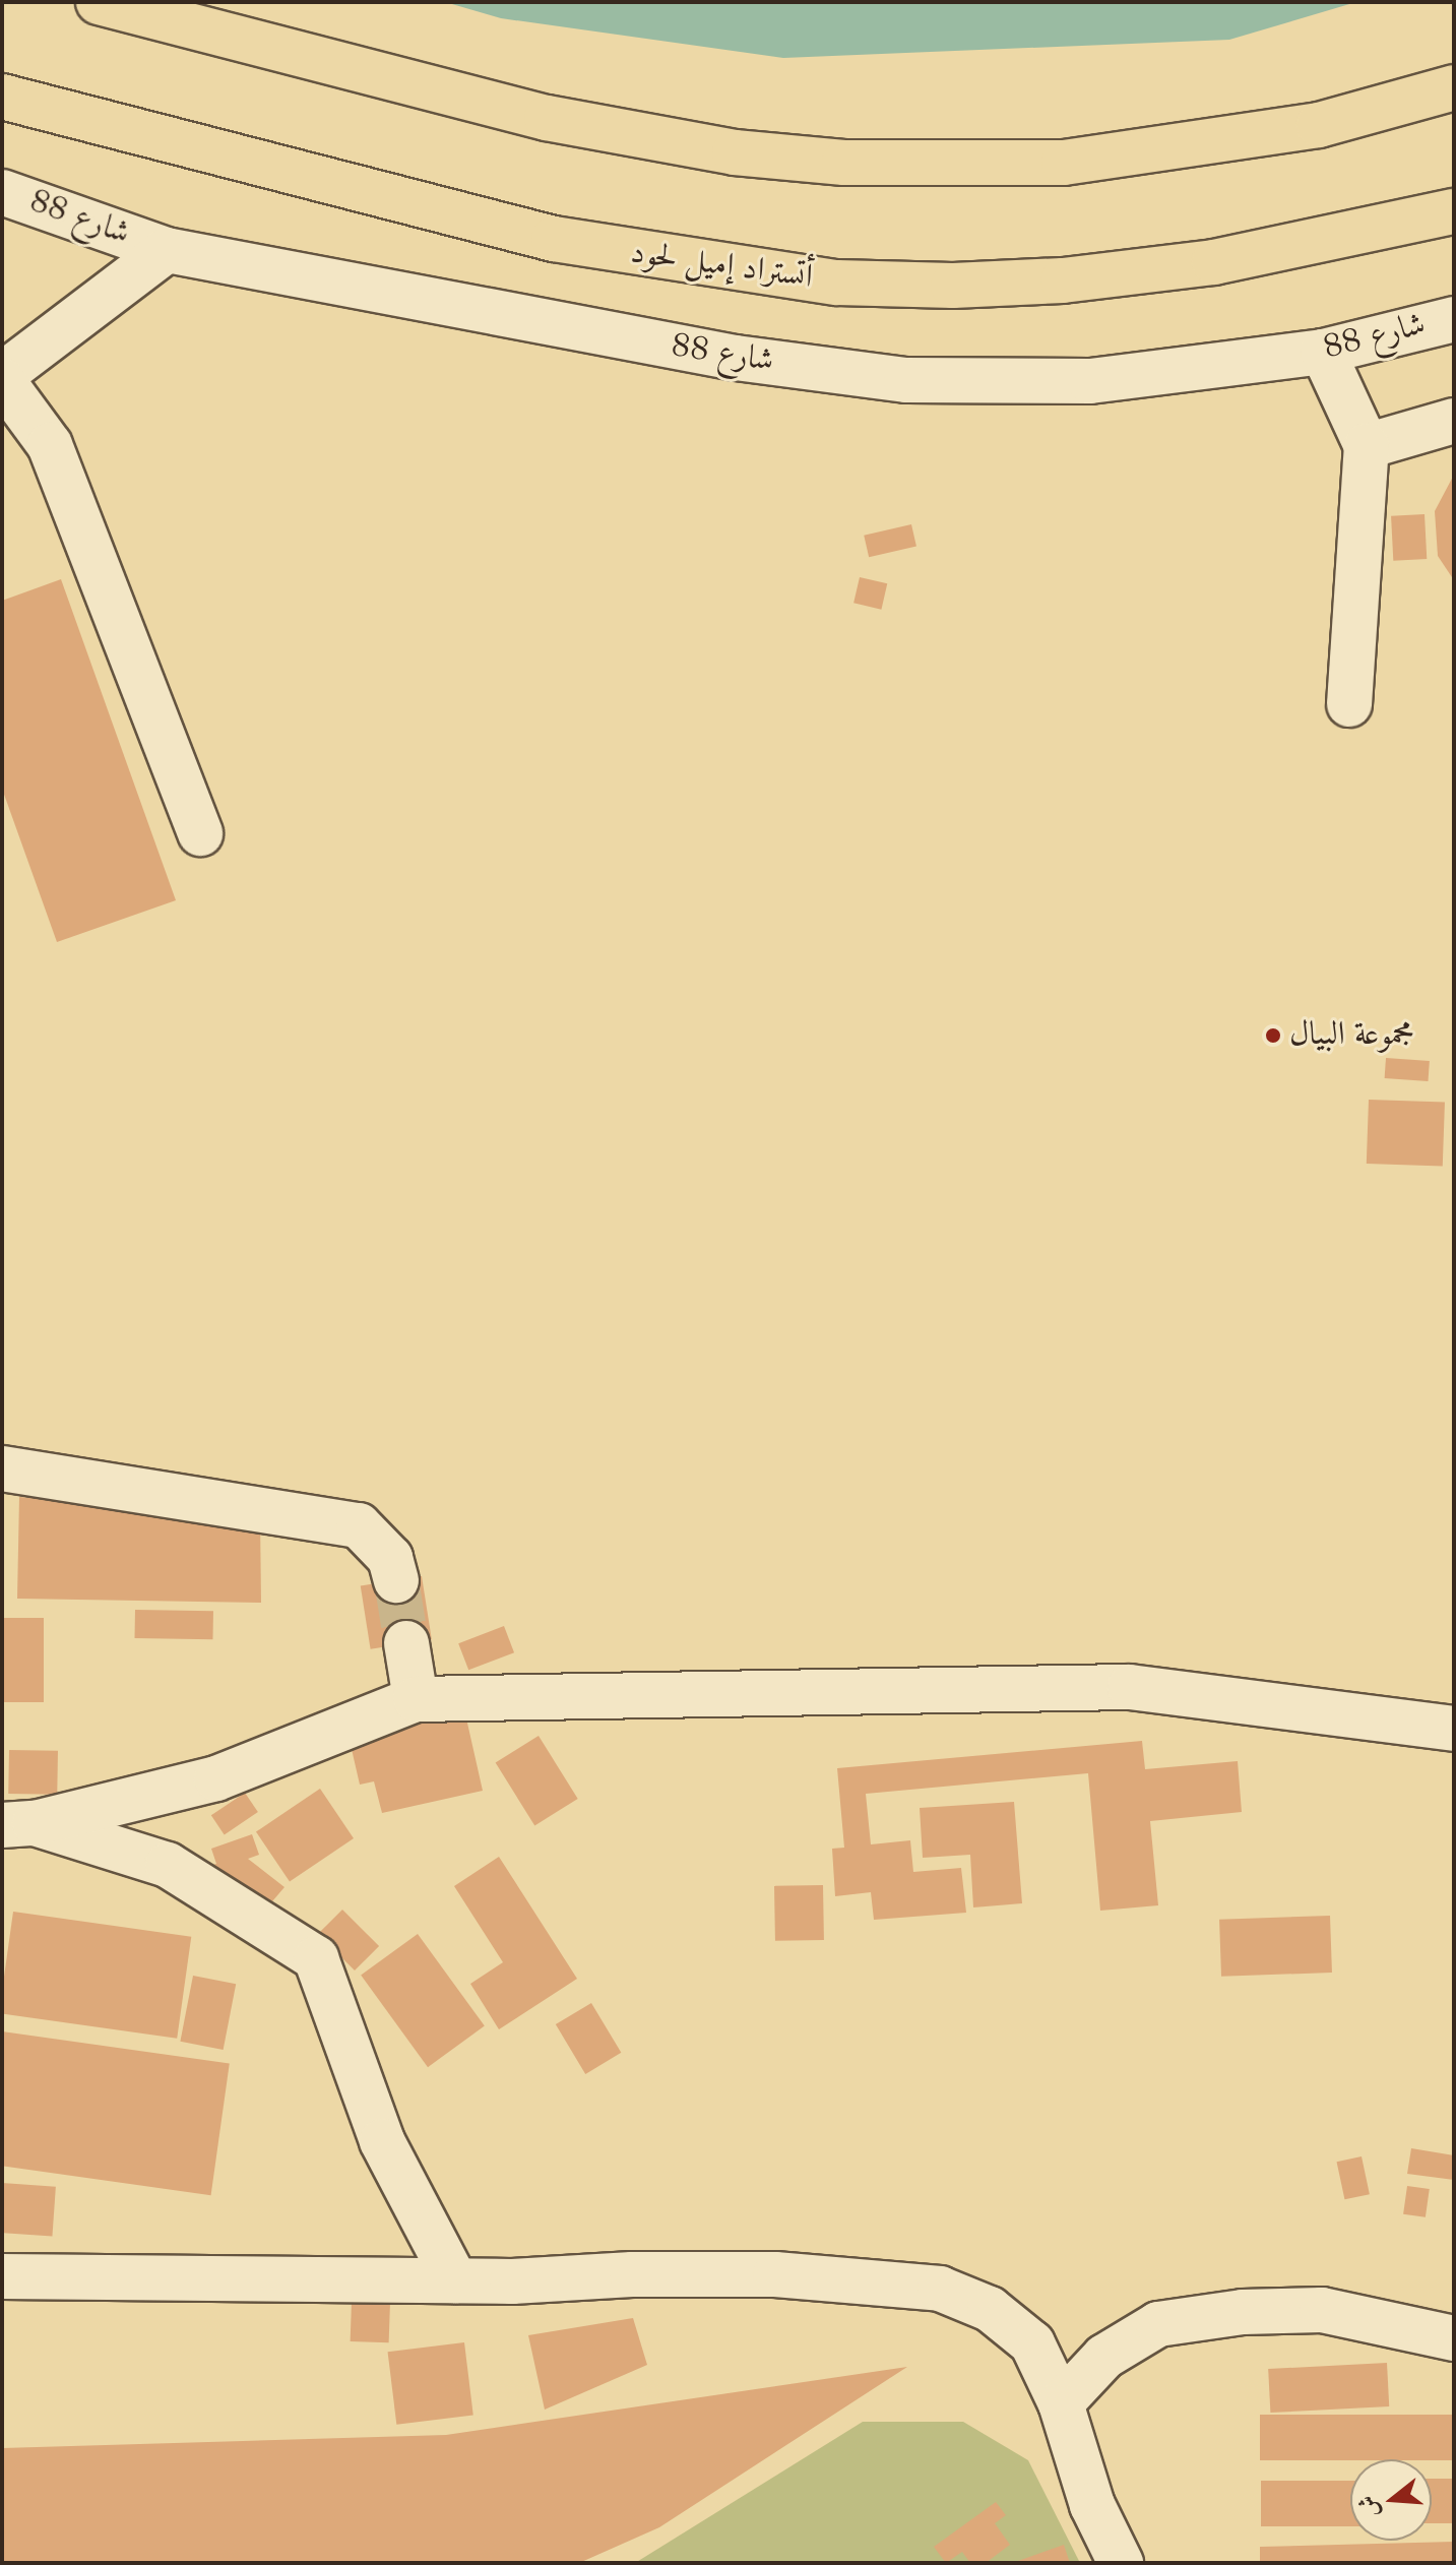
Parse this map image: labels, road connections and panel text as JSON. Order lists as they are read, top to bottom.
{
  "streets": {
    "highway": ["أتستراد إميل لحود"],
    "street": ["شارع 88"]
  },
  "places": ["مجموعة البيال"],
  "north": "left"
}
